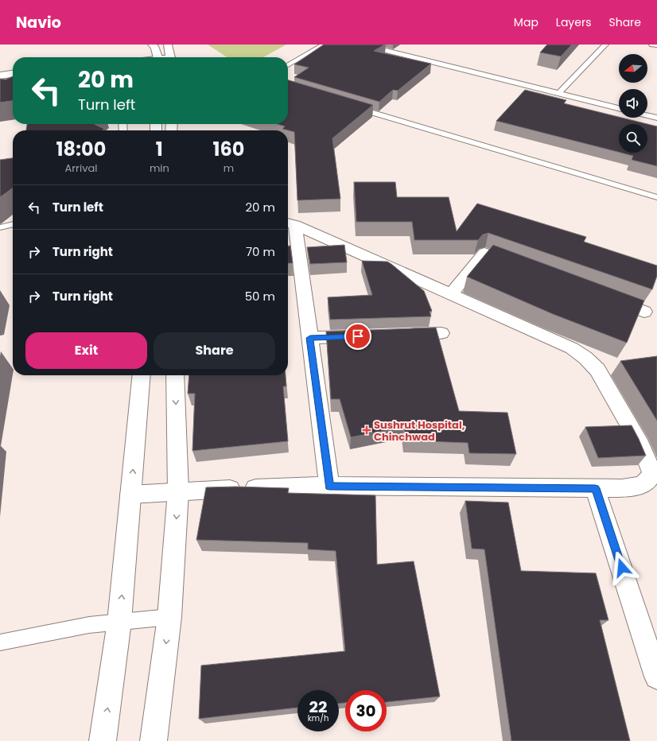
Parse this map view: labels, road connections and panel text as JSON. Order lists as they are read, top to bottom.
{
  "places": {
    "health": ["Sushrut Hospital, Chinchwad"]
  },
  "north": "left",
  "page": {
    "header": "Navio",
    "nav": ["Map", "Layers", "Share"],
    "turn": ["20 m", "Turn left"],
    "eta": [
      "18:00",
      "Arrival",
      "1",
      "min",
      "160",
      "m"
    ],
    "list": [
      {
        "name": "Turn left",
        "value": "20 m"
      },
      {
        "name": "Turn right",
        "value": "70 m"
      },
      {
        "name": "Turn right",
        "value": "50 m"
      }
    ],
    "buttons": ["Exit", "Share"],
    "speed": "22 km/h",
    "limit": "30"
  }
}
